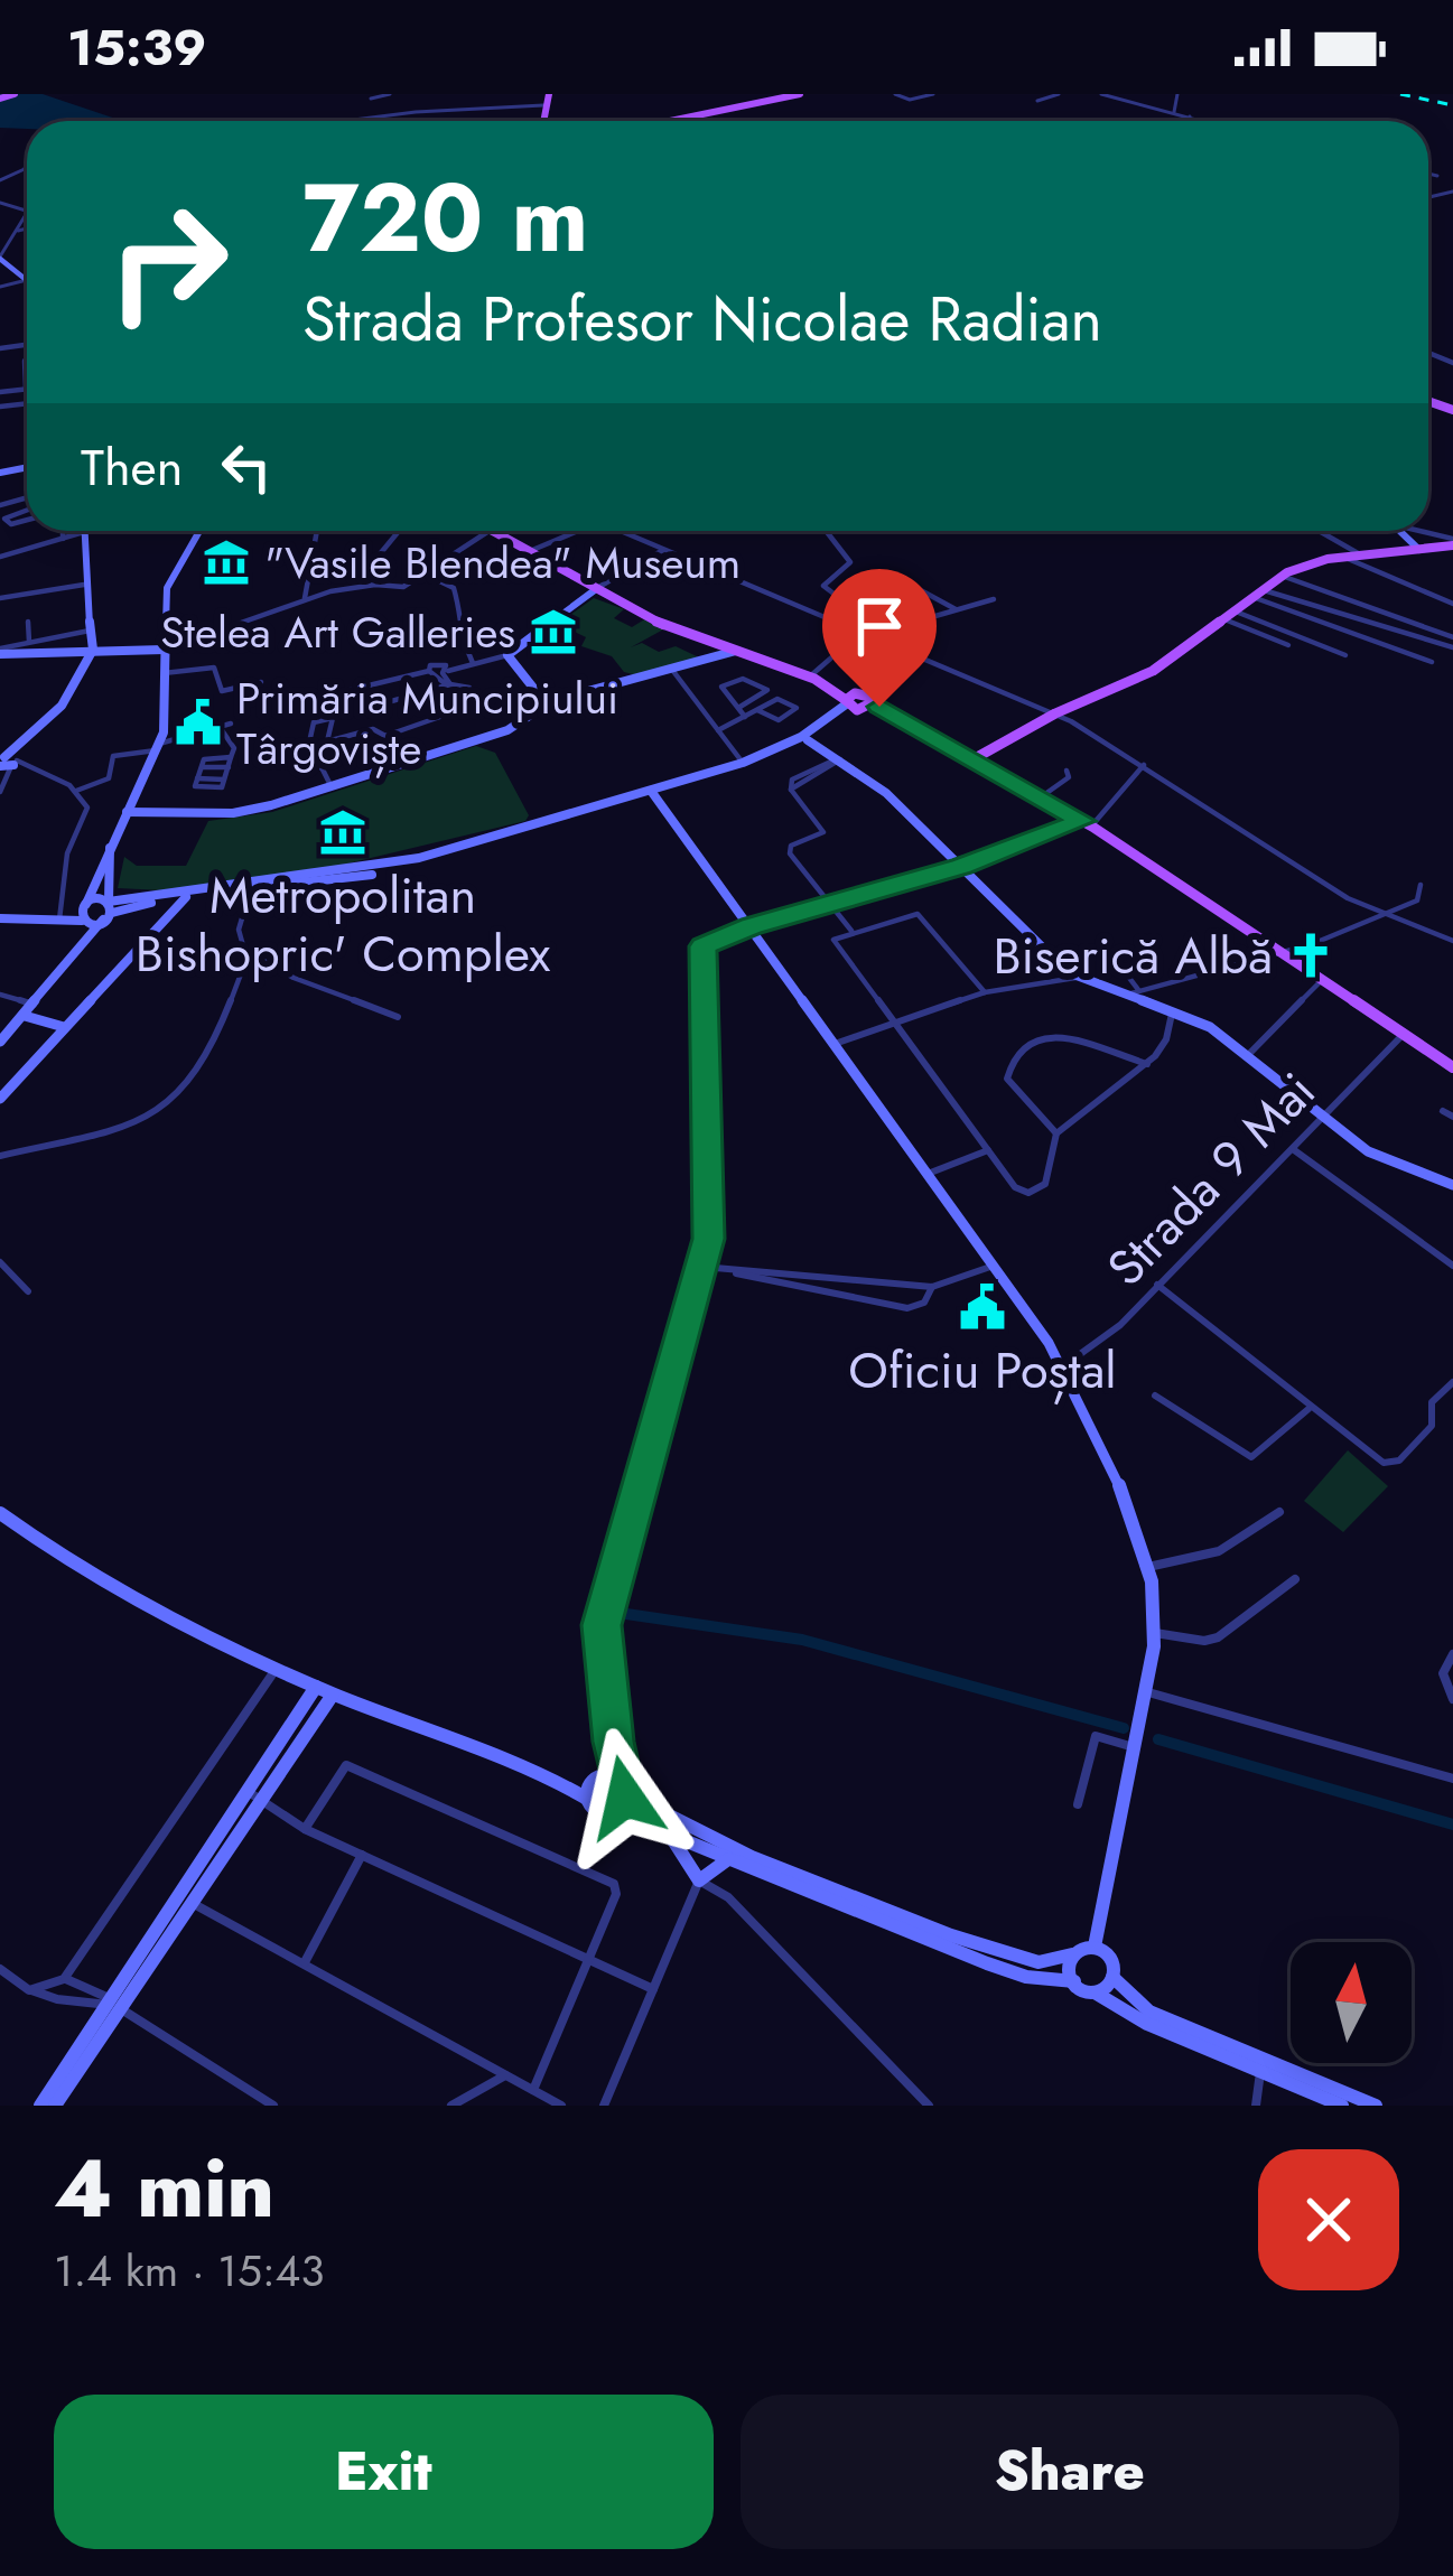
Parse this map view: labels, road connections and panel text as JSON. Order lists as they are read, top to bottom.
{
  "streets": {
    "street": ["Strada 9 Mai"]
  },
  "places": {
    "museum": ["\"Vasile Blendea\" Museum", "Stelea Art Galleries", "Metropolitan Bishopric' Complex"],
    "public building": ["Primăria Muncipiului Târgoviște", "Oficiu Poștal"],
    "church": ["Biserică Albă"]
  },
  "north": "top",
  "page": {
    "status": "15:39",
    "turn": ["720 m", "Strada Profesor Nicolae Radian"],
    "then": "Then",
    "heading": ["4 min", "1.4 km · 15:43"],
    "buttons": ["Exit", "Share"]
  }
}
